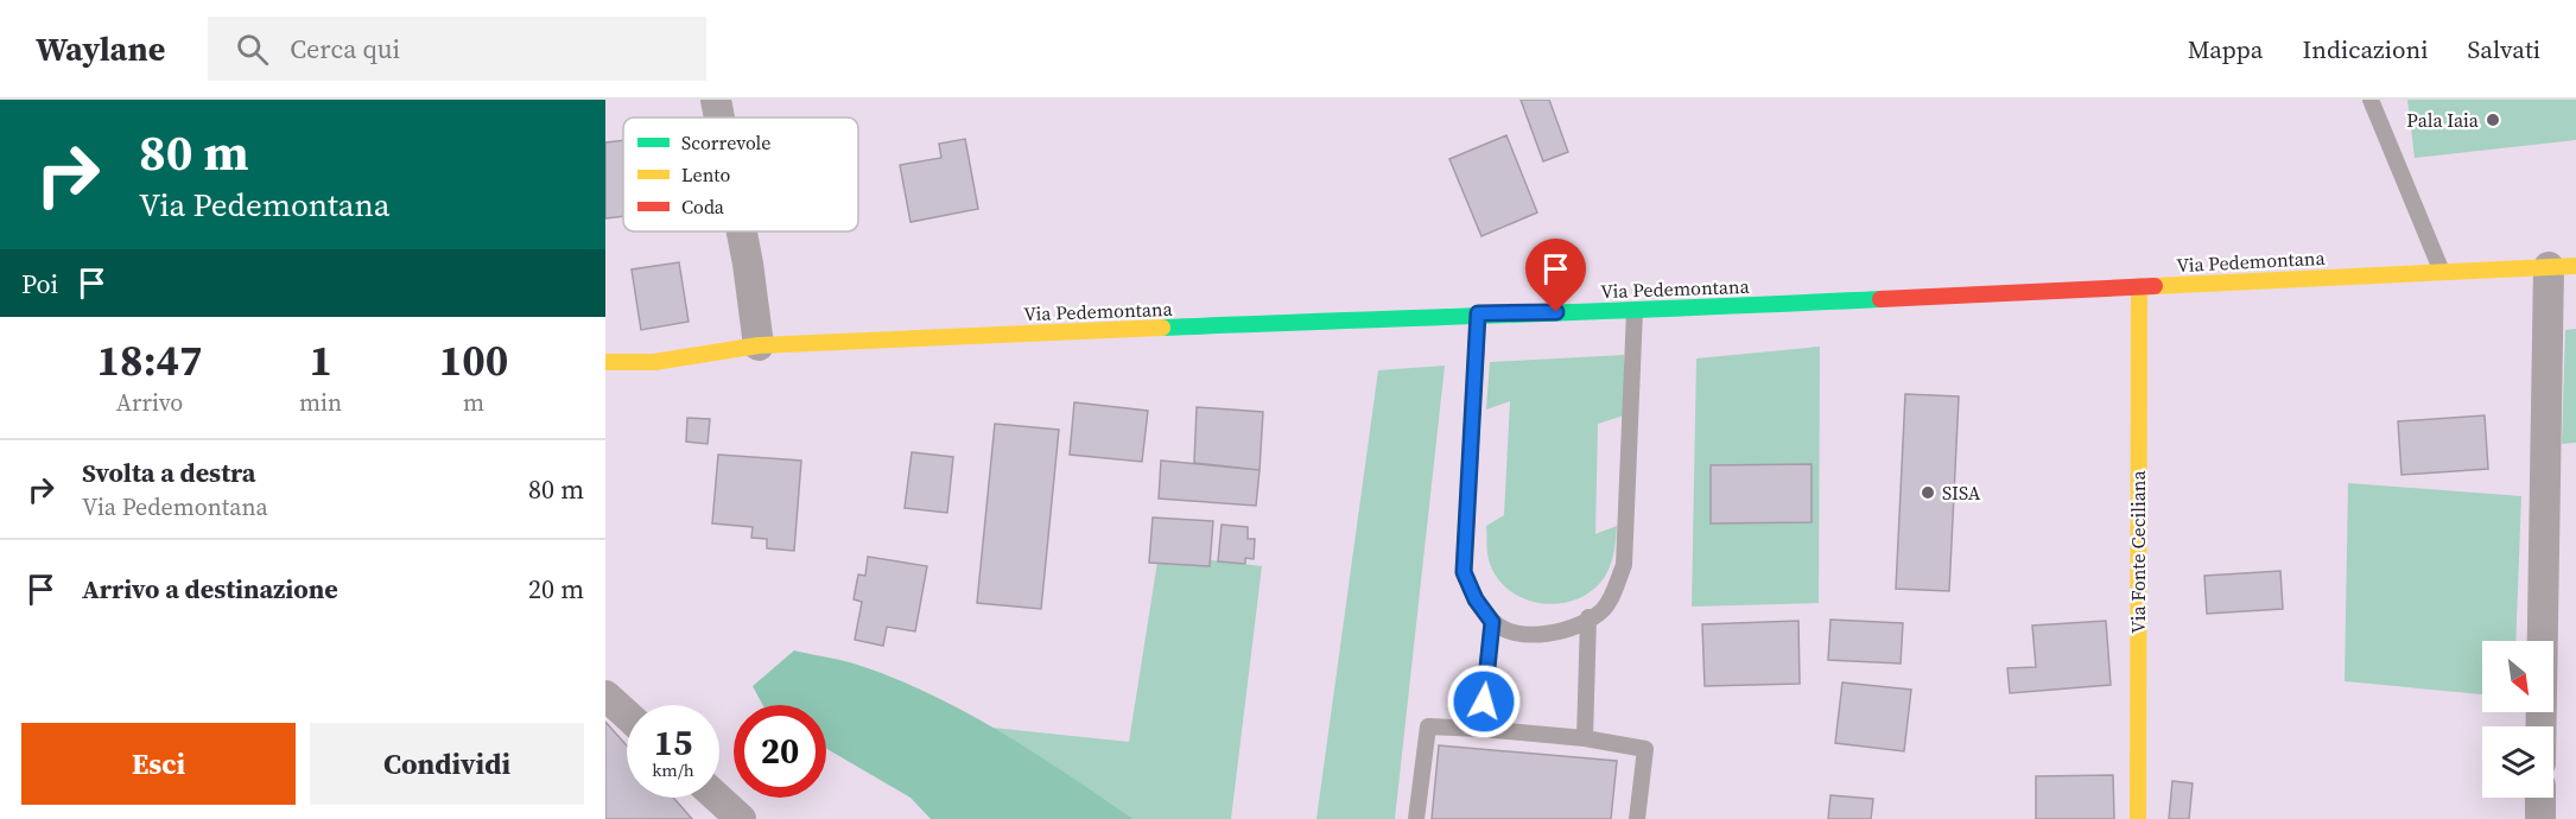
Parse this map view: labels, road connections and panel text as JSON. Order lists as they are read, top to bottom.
{
  "streets": {
    "street": ["Via Pedemontana", "Via Fonte Ceciliana"]
  },
  "crossings": [
    ["Via Pedemontana", "Via Fonte Ceciliana"]
  ],
  "places": ["Pala Iaia", "SISA"],
  "legend": ["Scorrevole", "Lento", "Coda"],
  "north": "bottom right",
  "page": {
    "header": "Waylane",
    "search": "Cerca qui",
    "nav": ["Mappa", "Indicazioni", "Salvati"],
    "turn": ["80 m", "Via Pedemontana"],
    "then": "Poi",
    "eta": [
      "18:47",
      "Arrivo",
      "1",
      "min",
      "100",
      "m"
    ],
    "list": [
      {
        "name": "Svolta a destra",
        "note": "Via Pedemontana",
        "value": "80 m"
      },
      {
        "name": "Arrivo a destinazione",
        "value": "20 m"
      }
    ],
    "speed": "15 km/h",
    "limit": "20",
    "buttons": ["Esci", "Condividi"]
  }
}
